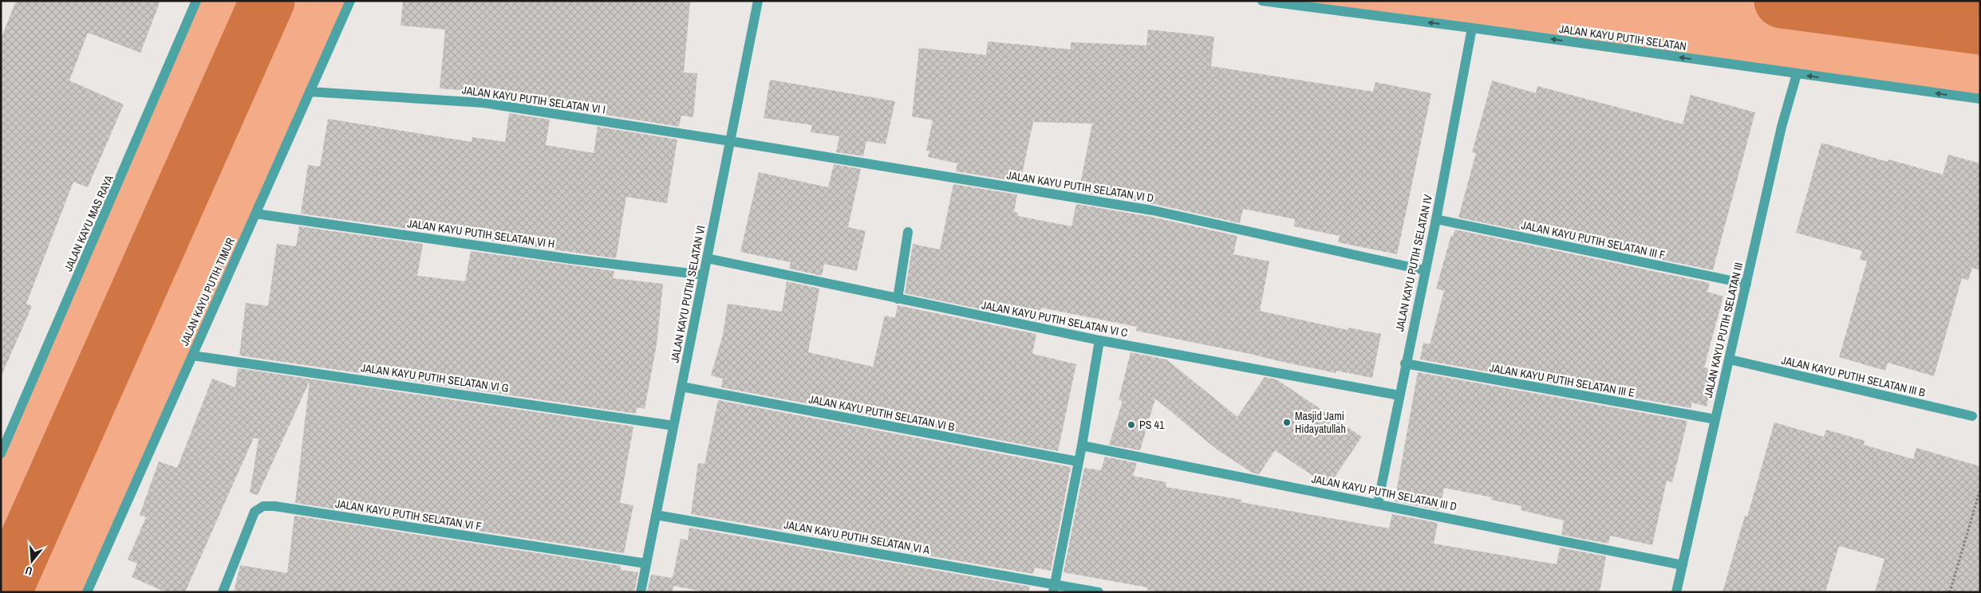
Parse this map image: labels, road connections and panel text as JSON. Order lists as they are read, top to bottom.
{
  "streets": {
    "street": [
      "JALAN KAYU PUTIH SELATAN",
      "JALAN KAYU PUTIH SELATAN VI I",
      "JALAN KAYU PUTIH SELATAN VI D",
      "JALAN KAYU MAS RAYA",
      "JALAN KAYU PUTIH SELATAN VI H",
      "JALAN KAYU PUTIH SELATAN III F",
      "JALAN KAYU PUTIH SELATAN IV",
      "JALAN KAYU PUTIH TIMUR",
      "JALAN KAYU PUTIH SELATAN VI",
      "JALAN KAYU PUTIH SELATAN VI C",
      "JALAN KAYU PUTIH SELATAN III",
      "JALAN KAYU PUTIH SELATAN III B",
      "JALAN KAYU PUTIH SELATAN VI G",
      "JALAN KAYU PUTIH SELATAN III E",
      "JALAN KAYU PUTIH SELATAN VI B",
      "JALAN KAYU PUTIH SELATAN III D",
      "JALAN KAYU PUTIH SELATAN VI F",
      "JALAN KAYU PUTIH SELATAN VI A"
    ]
  },
  "crossings": [
    ["JALAN KAYU PUTIH SELATAN", "JALAN KAYU PUTIH SELATAN IV"],
    ["JALAN KAYU PUTIH SELATAN", "JALAN KAYU PUTIH SELATAN III"],
    ["JALAN KAYU PUTIH SELATAN VI I", "JALAN KAYU PUTIH SELATAN VI D"],
    ["JALAN KAYU PUTIH SELATAN VI I", "JALAN KAYU PUTIH TIMUR"],
    ["JALAN KAYU PUTIH SELATAN VI I", "JALAN KAYU PUTIH SELATAN VI"],
    ["JALAN KAYU PUTIH SELATAN VI D", "JALAN KAYU PUTIH SELATAN IV"],
    ["JALAN KAYU PUTIH SELATAN VI D", "JALAN KAYU PUTIH SELATAN VI"],
    ["JALAN KAYU PUTIH SELATAN VI H", "JALAN KAYU PUTIH TIMUR"],
    ["JALAN KAYU PUTIH SELATAN VI H", "JALAN KAYU PUTIH SELATAN VI"],
    ["JALAN KAYU PUTIH SELATAN III F", "JALAN KAYU PUTIH SELATAN IV"],
    ["JALAN KAYU PUTIH SELATAN III F", "JALAN KAYU PUTIH SELATAN III"],
    ["JALAN KAYU PUTIH SELATAN IV", "JALAN KAYU PUTIH SELATAN VI C"],
    ["JALAN KAYU PUTIH SELATAN IV", "JALAN KAYU PUTIH SELATAN III E"],
    ["JALAN KAYU PUTIH SELATAN IV", "JALAN KAYU PUTIH SELATAN III D"],
    ["JALAN KAYU PUTIH TIMUR", "JALAN KAYU PUTIH SELATAN VI G"],
    ["JALAN KAYU PUTIH SELATAN VI", "JALAN KAYU PUTIH SELATAN VI C"],
    ["JALAN KAYU PUTIH SELATAN VI", "JALAN KAYU PUTIH SELATAN VI G"],
    ["JALAN KAYU PUTIH SELATAN VI", "JALAN KAYU PUTIH SELATAN VI B"],
    ["JALAN KAYU PUTIH SELATAN VI", "JALAN KAYU PUTIH SELATAN VI F"],
    ["JALAN KAYU PUTIH SELATAN VI", "JALAN KAYU PUTIH SELATAN VI A"],
    ["JALAN KAYU PUTIH SELATAN III", "JALAN KAYU PUTIH SELATAN III B"],
    ["JALAN KAYU PUTIH SELATAN III", "JALAN KAYU PUTIH SELATAN III E"],
    ["JALAN KAYU PUTIH SELATAN III", "JALAN KAYU PUTIH SELATAN III D"]
  ],
  "one_way": ["JALAN KAYU PUTIH SELATAN"],
  "places": ["Masjid Jami Hidayatullah", "PS 41"],
  "north": "bottom"
}
